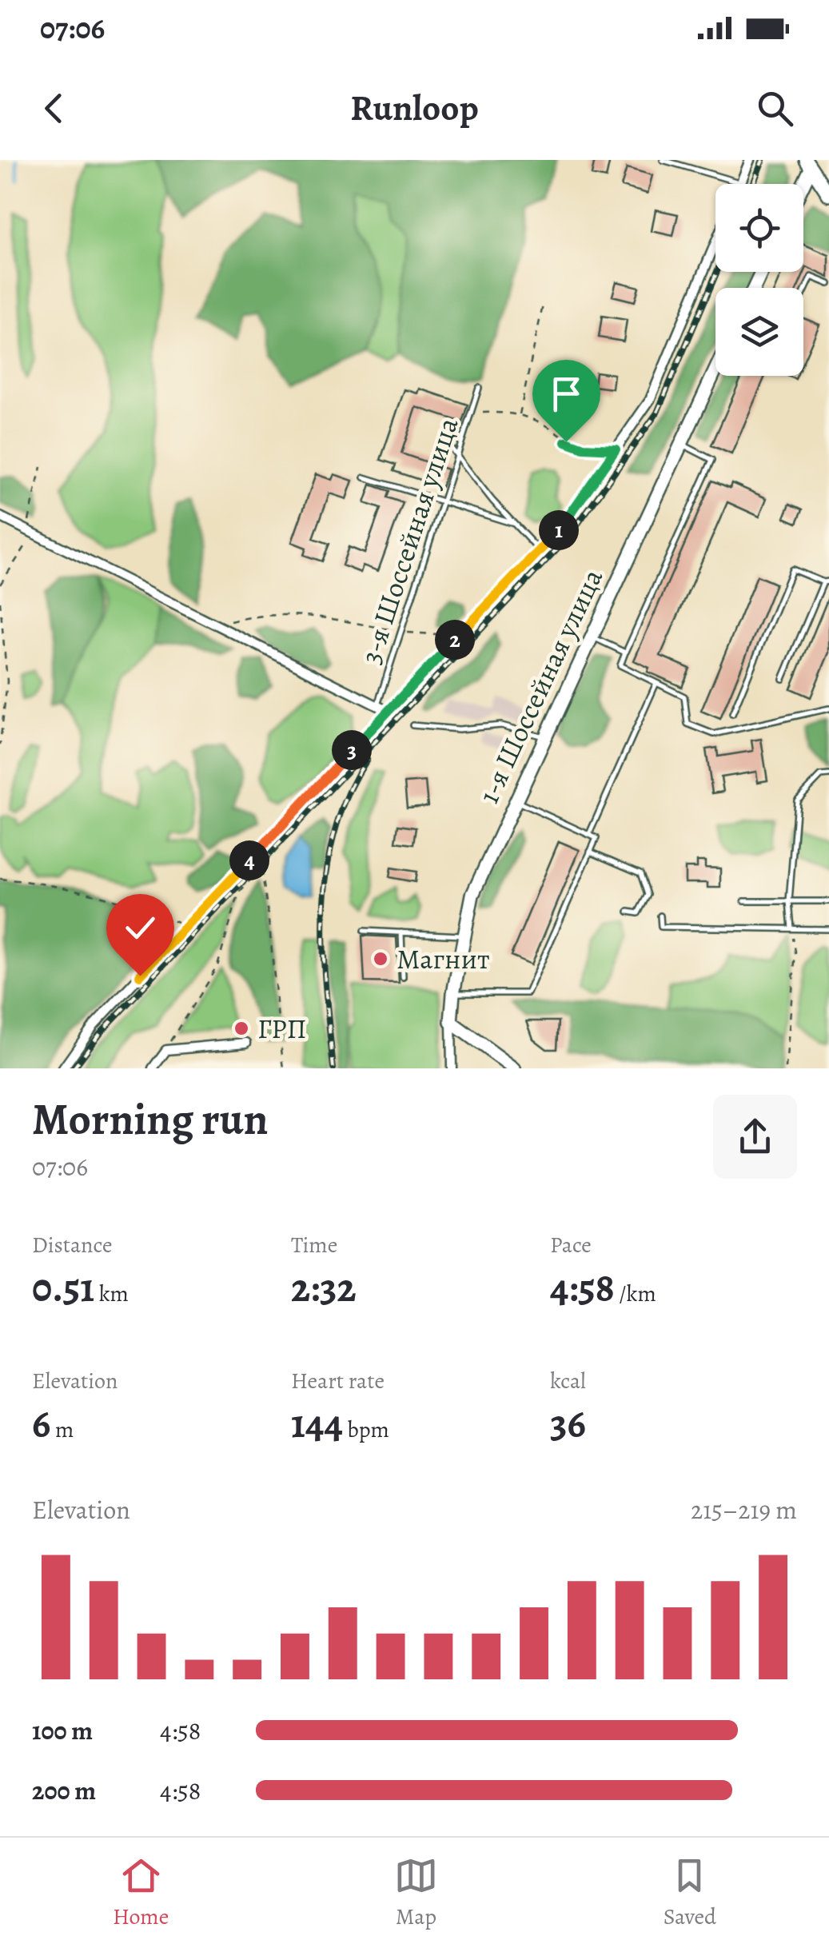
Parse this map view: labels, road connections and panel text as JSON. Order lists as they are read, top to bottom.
{
  "streets": {
    "street": ["1-я Шоссейная улица"],
    "lane": ["3-я Шоссейная улица"]
  },
  "places": ["Магнит", "ГРП"],
  "page": {
    "status": "07:06",
    "header": "Runloop",
    "pins": [
      "1",
      "2",
      "3",
      "4"
    ],
    "heading": ["Morning run", "07:06"],
    "stats": [
      ["Distance", "0.51 km"],
      ["Time", "2:32"],
      ["Pace", "4:58 /km"],
      ["Elevation", "6 m"],
      ["Heart rate", "144 bpm"],
      ["kcal", "36"]
    ],
    "chart": ["Elevation", "215–219 m"],
    "list": [
      {
        "name": "100 m",
        "note": "4:58"
      },
      {
        "name": "200 m",
        "note": "4:58"
      }
    ],
    "tabs": ["Home", "Map", "Saved"]
  }
}
